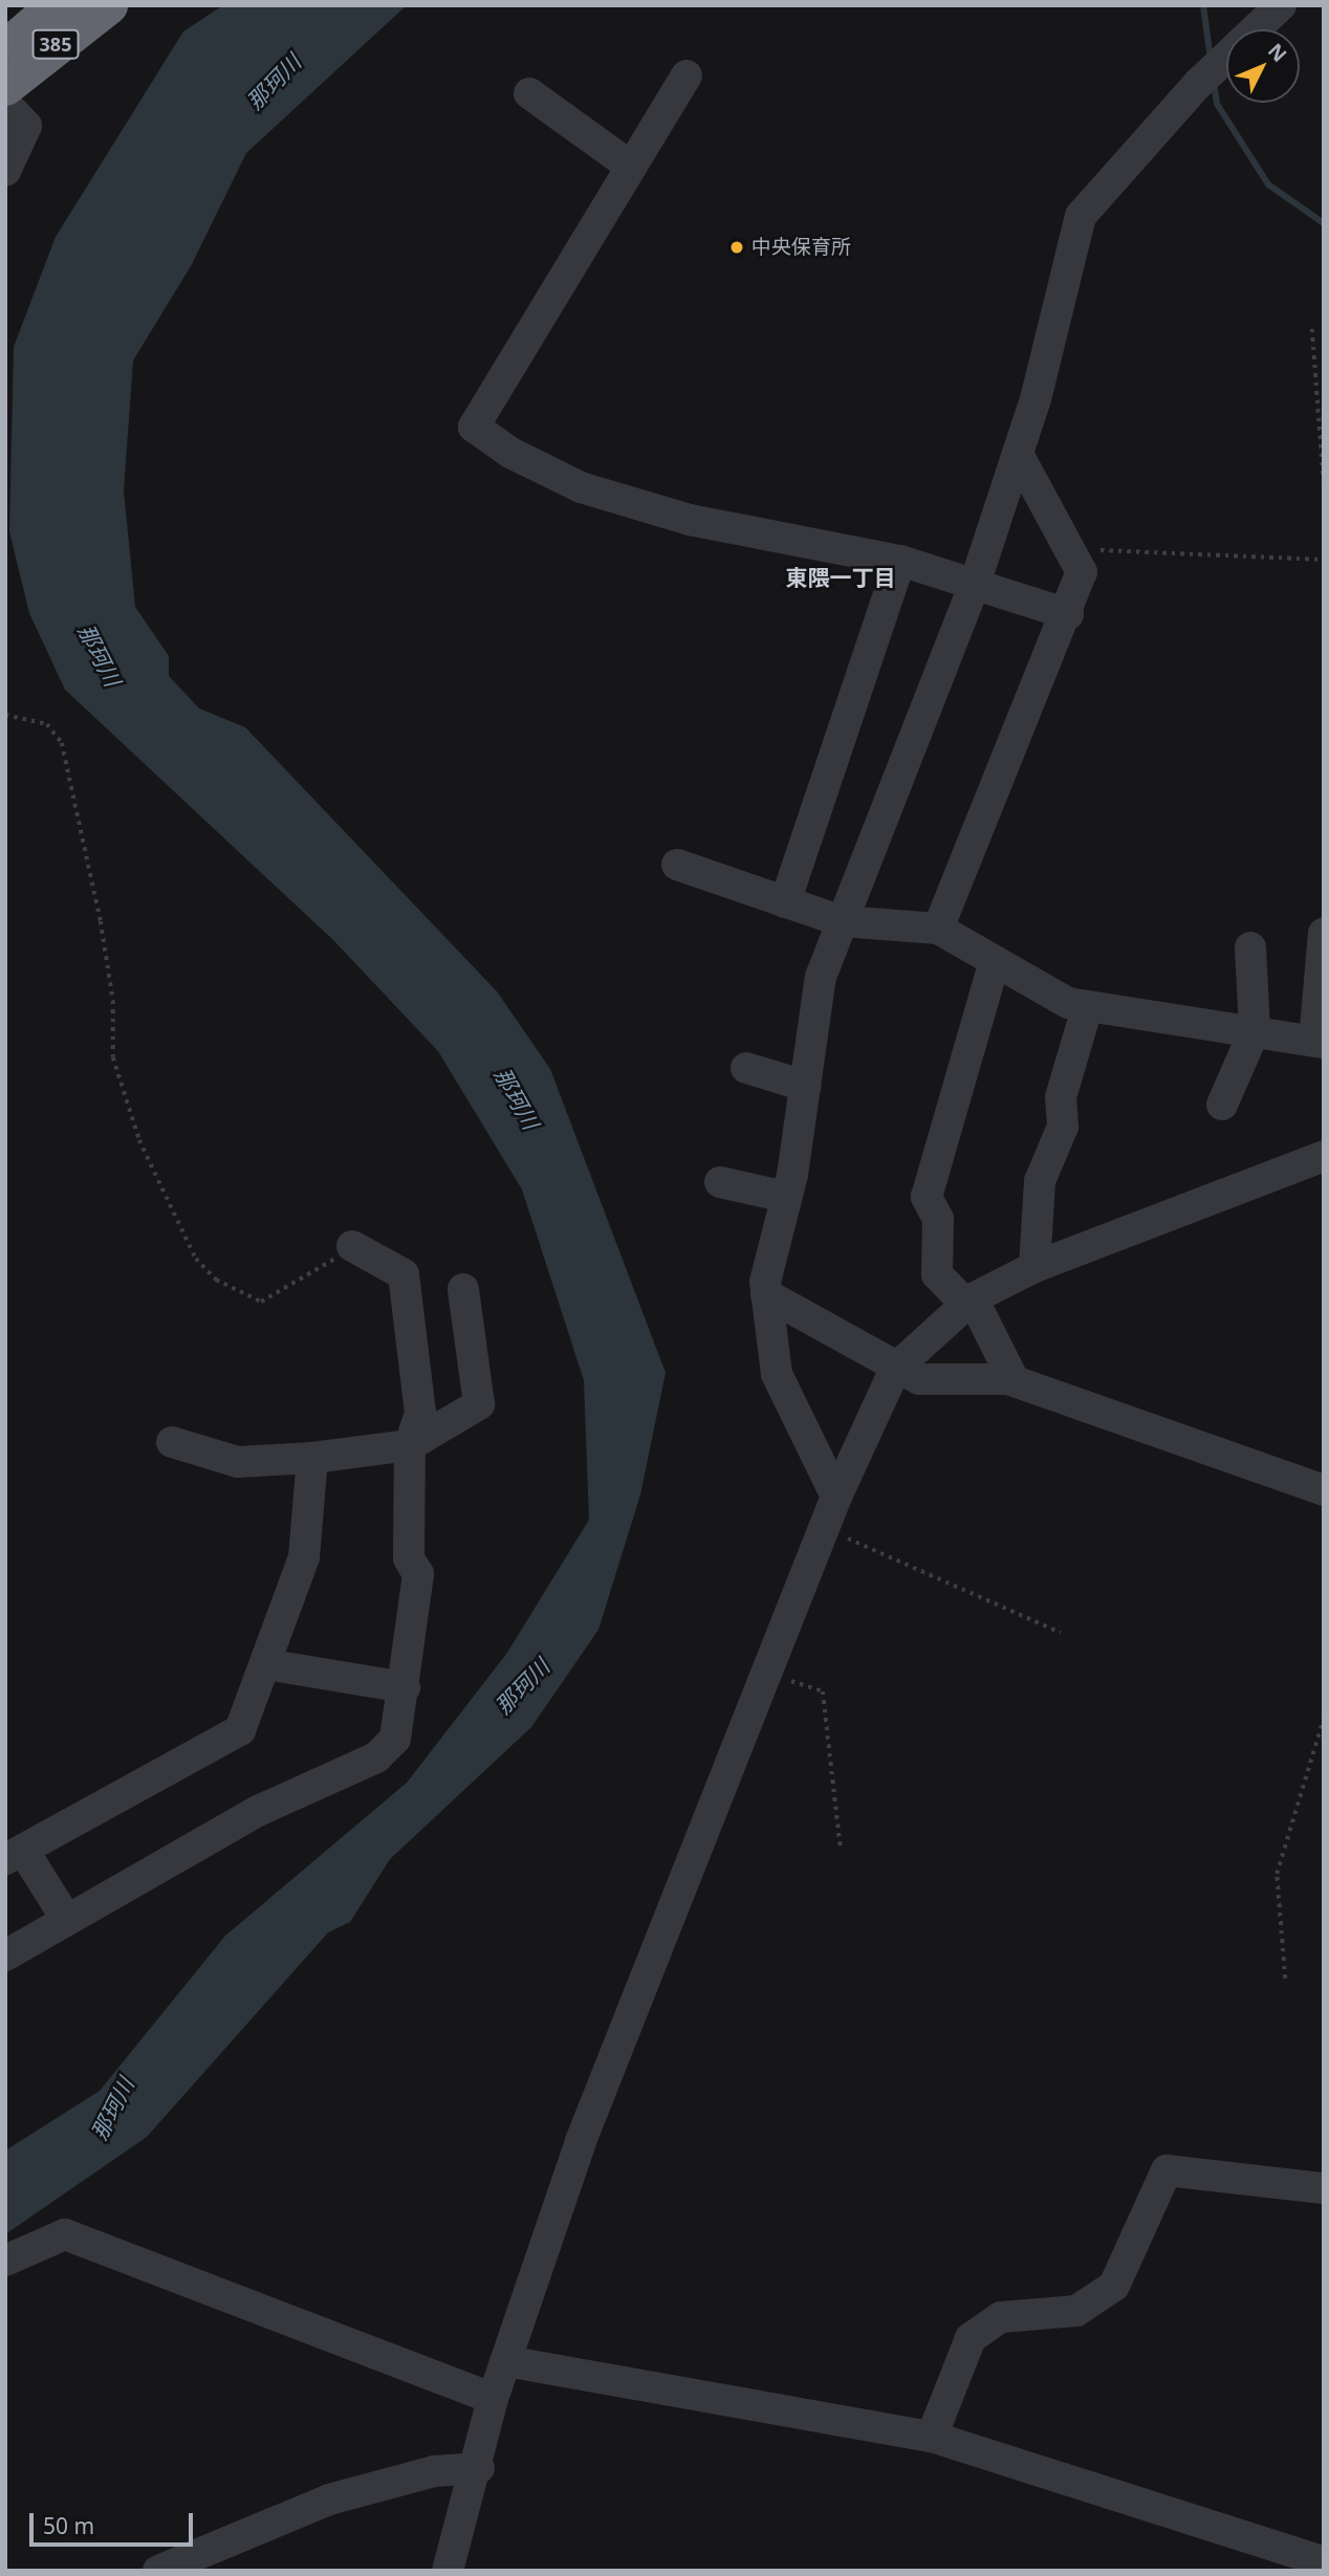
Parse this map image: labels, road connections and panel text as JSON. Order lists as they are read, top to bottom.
{
  "streets": {
    "highway": ["385"]
  },
  "districts": ["東隈一丁目"],
  "water": ["那珂川"],
  "places": ["中央保育所"],
  "scale_bar": "50 m",
  "north": "top right"
}
